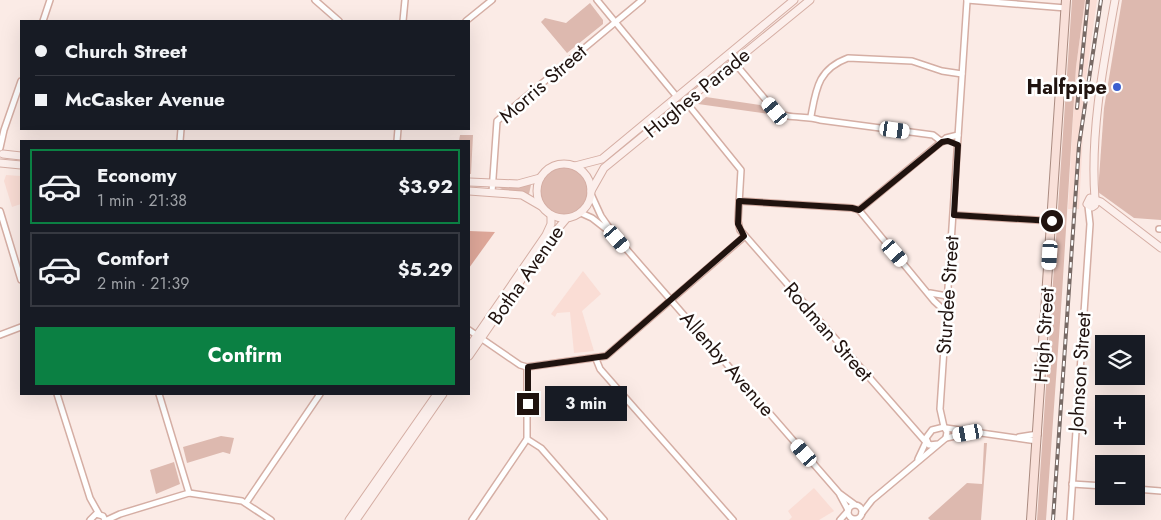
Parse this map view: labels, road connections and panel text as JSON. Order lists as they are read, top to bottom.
{
  "streets": {
    "main road": ["High Street"],
    "street": [
      "Morris Street",
      "Hughes Parade",
      "Botha Avenue",
      "Sturdee Street",
      "Rodman Street",
      "Allenby Avenue",
      "Johnson Street"
    ]
  },
  "crossings": [
    ["Hughes Parade", "Botha Avenue"],
    ["Hughes Parade", "Allenby Avenue"],
    ["Botha Avenue", "Allenby Avenue"],
    ["Sturdee Street", "Rodman Street"]
  ],
  "places": ["Halfpipe"],
  "page": {
    "banner": ["Church Street", "McCasker Avenue"],
    "list": [
      {
        "name": "Economy",
        "note": "1 min · 21:38",
        "value": "$3.92"
      },
      {
        "name": "Comfort",
        "note": "2 min · 21:39",
        "value": "$5.29"
      }
    ],
    "buttons": "Confirm",
    "map_buttons": ["+", "−"],
    "bubble": "3 min"
  }
}
